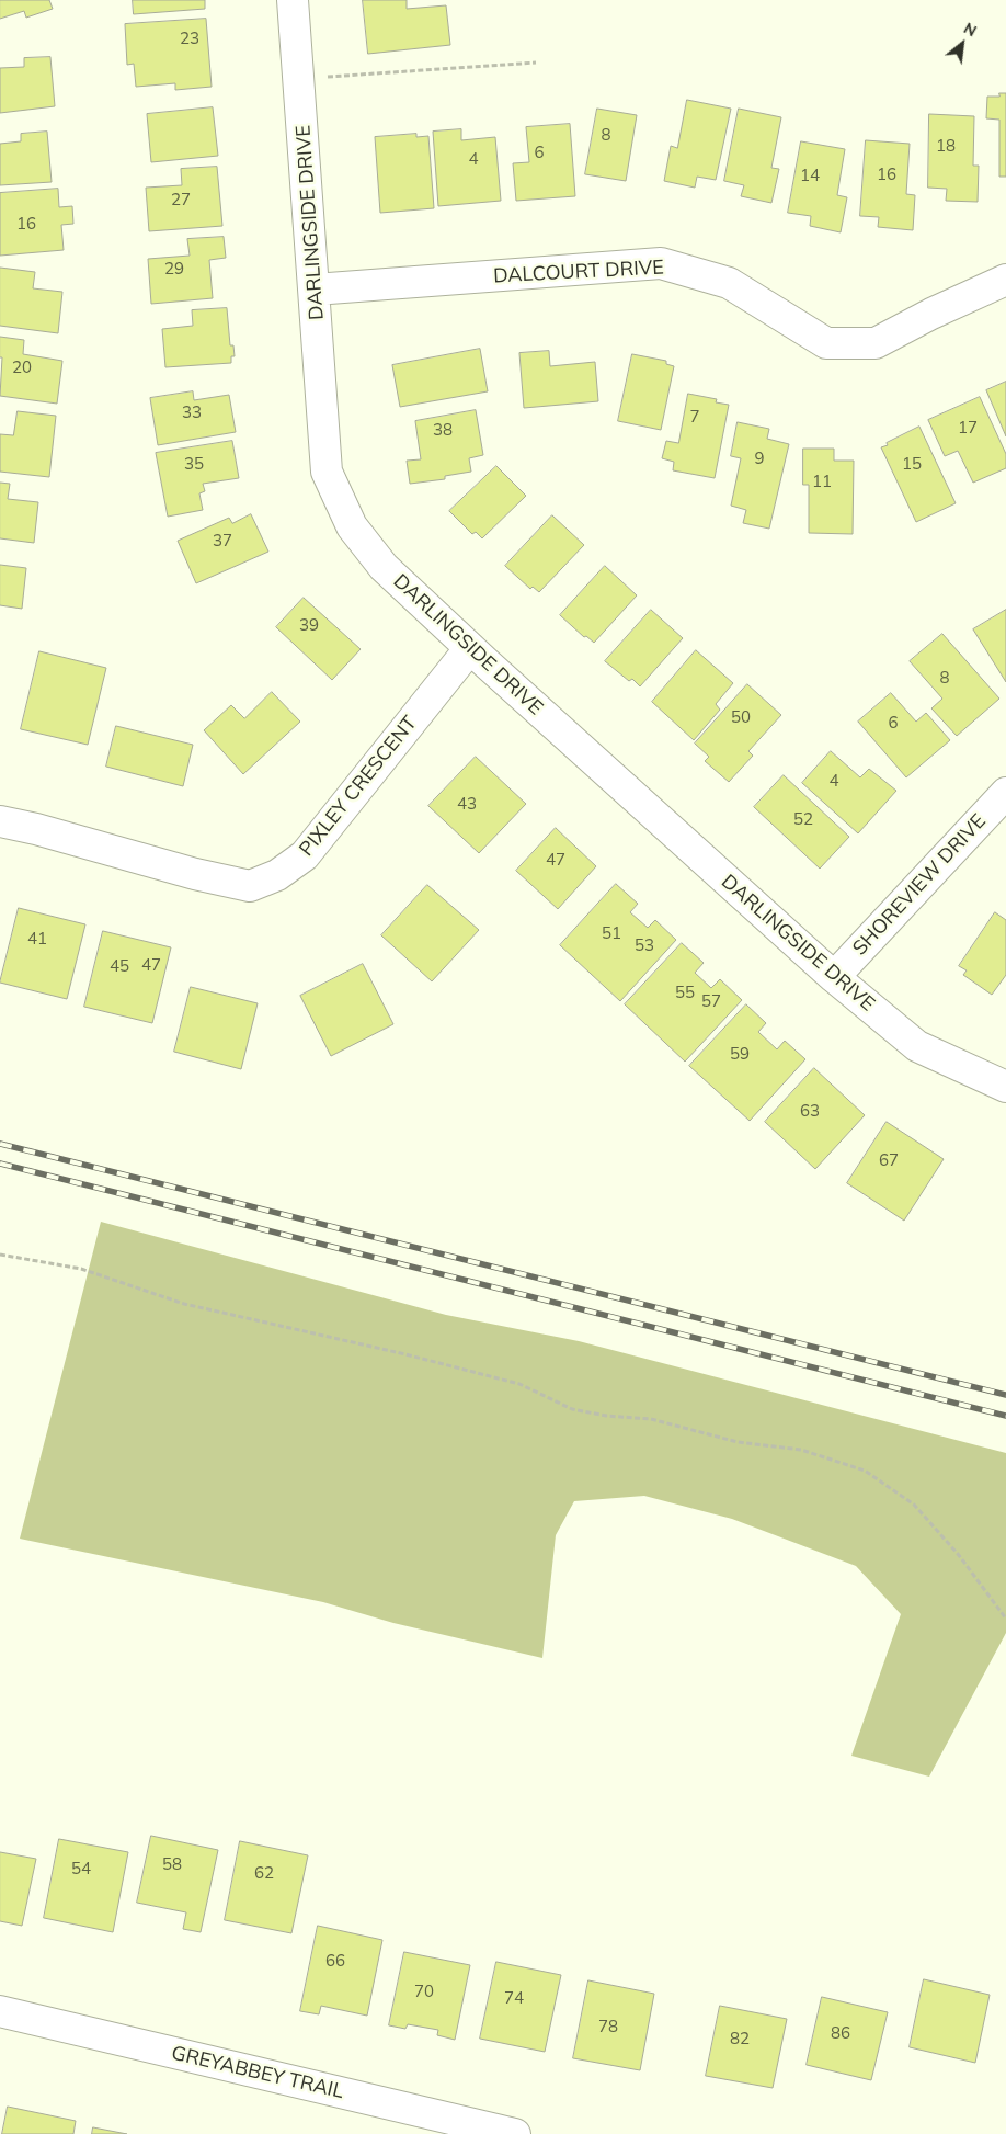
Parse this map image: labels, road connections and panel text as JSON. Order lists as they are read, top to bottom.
{
  "streets": {
    "street": [
      "DARLINGSIDE DRIVE",
      "DALCOURT DRIVE",
      "PIXLEY CRESCENT",
      "SHOREVIEW DRIVE",
      "GREYABBEY TRAIL"
    ]
  },
  "crossings": [
    ["DARLINGSIDE DRIVE", "DALCOURT DRIVE"],
    ["DARLINGSIDE DRIVE", "PIXLEY CRESCENT"],
    ["DARLINGSIDE DRIVE", "SHOREVIEW DRIVE"]
  ],
  "house_numbers": [
    "23",
    "8",
    "18",
    "6",
    "4",
    "16",
    "14",
    "27",
    "16",
    "29",
    "20",
    "33",
    "7",
    "17",
    "38",
    "9",
    "35",
    "15",
    "11",
    "37",
    "39",
    "8",
    "50",
    "6",
    "4",
    "43",
    "52",
    "47",
    "51",
    "41",
    "53",
    "47",
    "45",
    "55",
    "57",
    "59",
    "63",
    "67",
    "58",
    "54",
    "62",
    "66",
    "70",
    "74",
    "78",
    "86",
    "82"
  ],
  "north": "top right"
}
